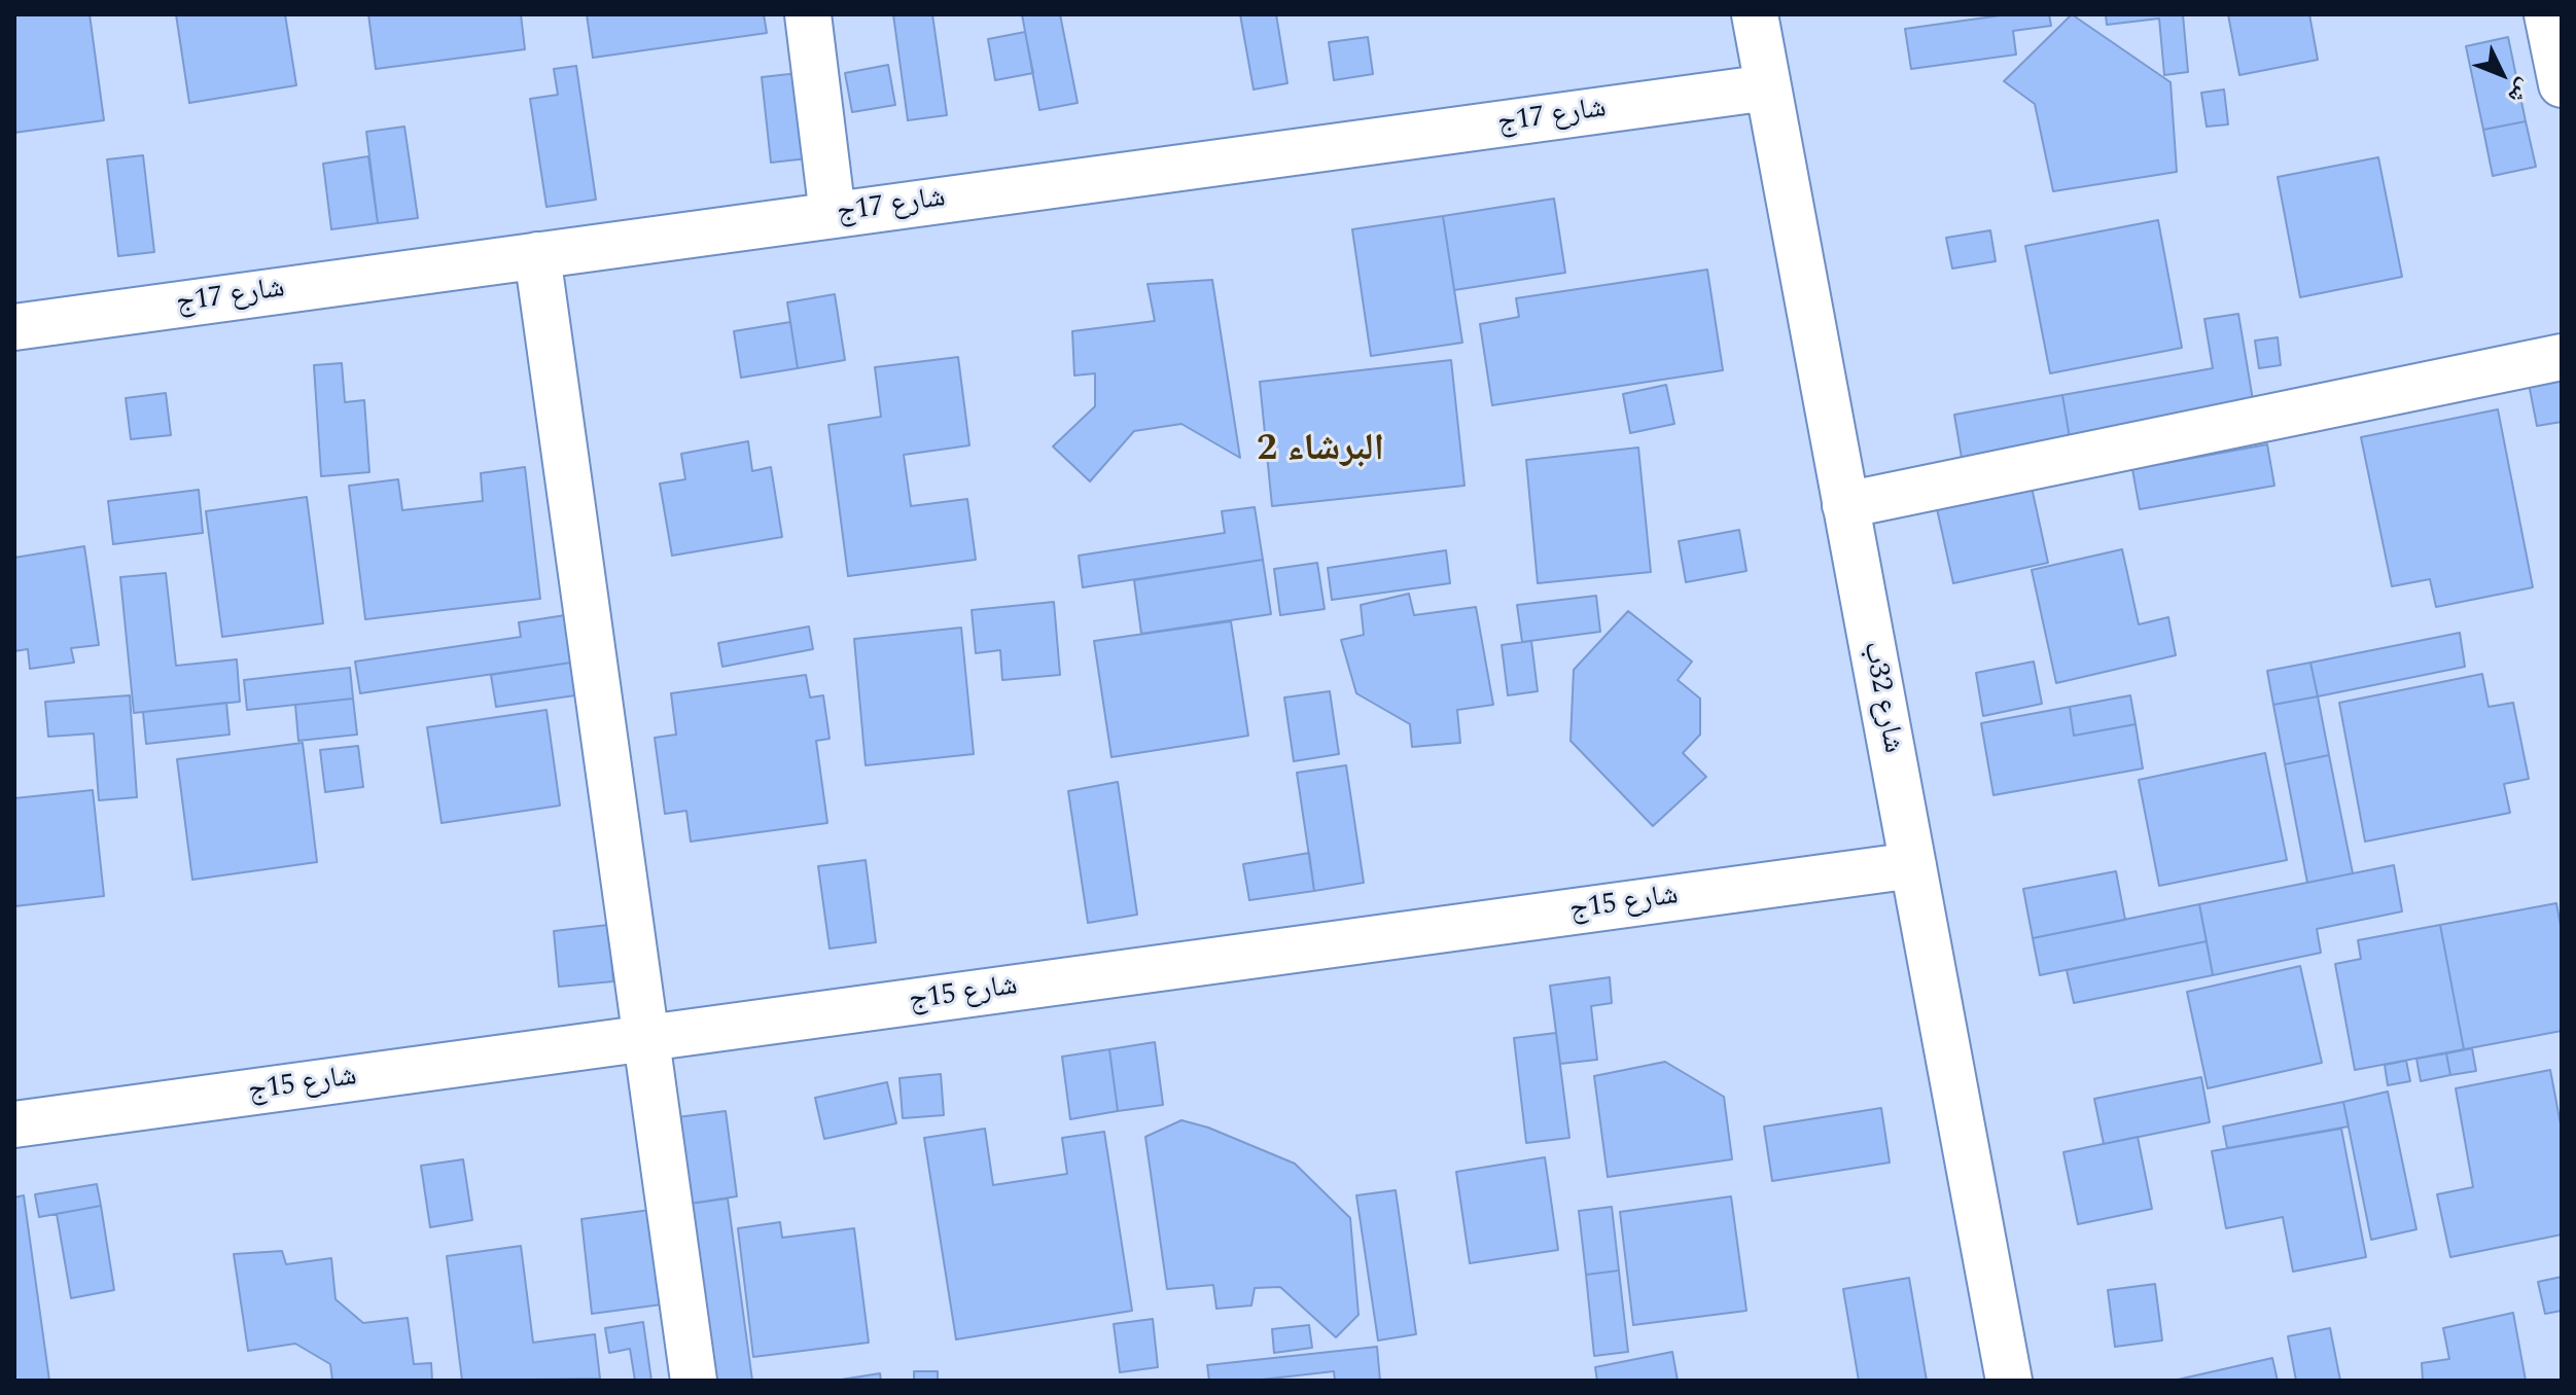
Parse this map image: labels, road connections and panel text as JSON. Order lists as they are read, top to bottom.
{
  "streets": {
    "street": ["شارع 17ج", "شارع 32ب", "شارع 15ج"]
  },
  "crossings": [
    ["شارع 17ج", "شارع 32ب"],
    ["شارع 32ب", "شارع 15ج"]
  ],
  "districts": ["البرشاء 2"],
  "north": "bottom right"
}
